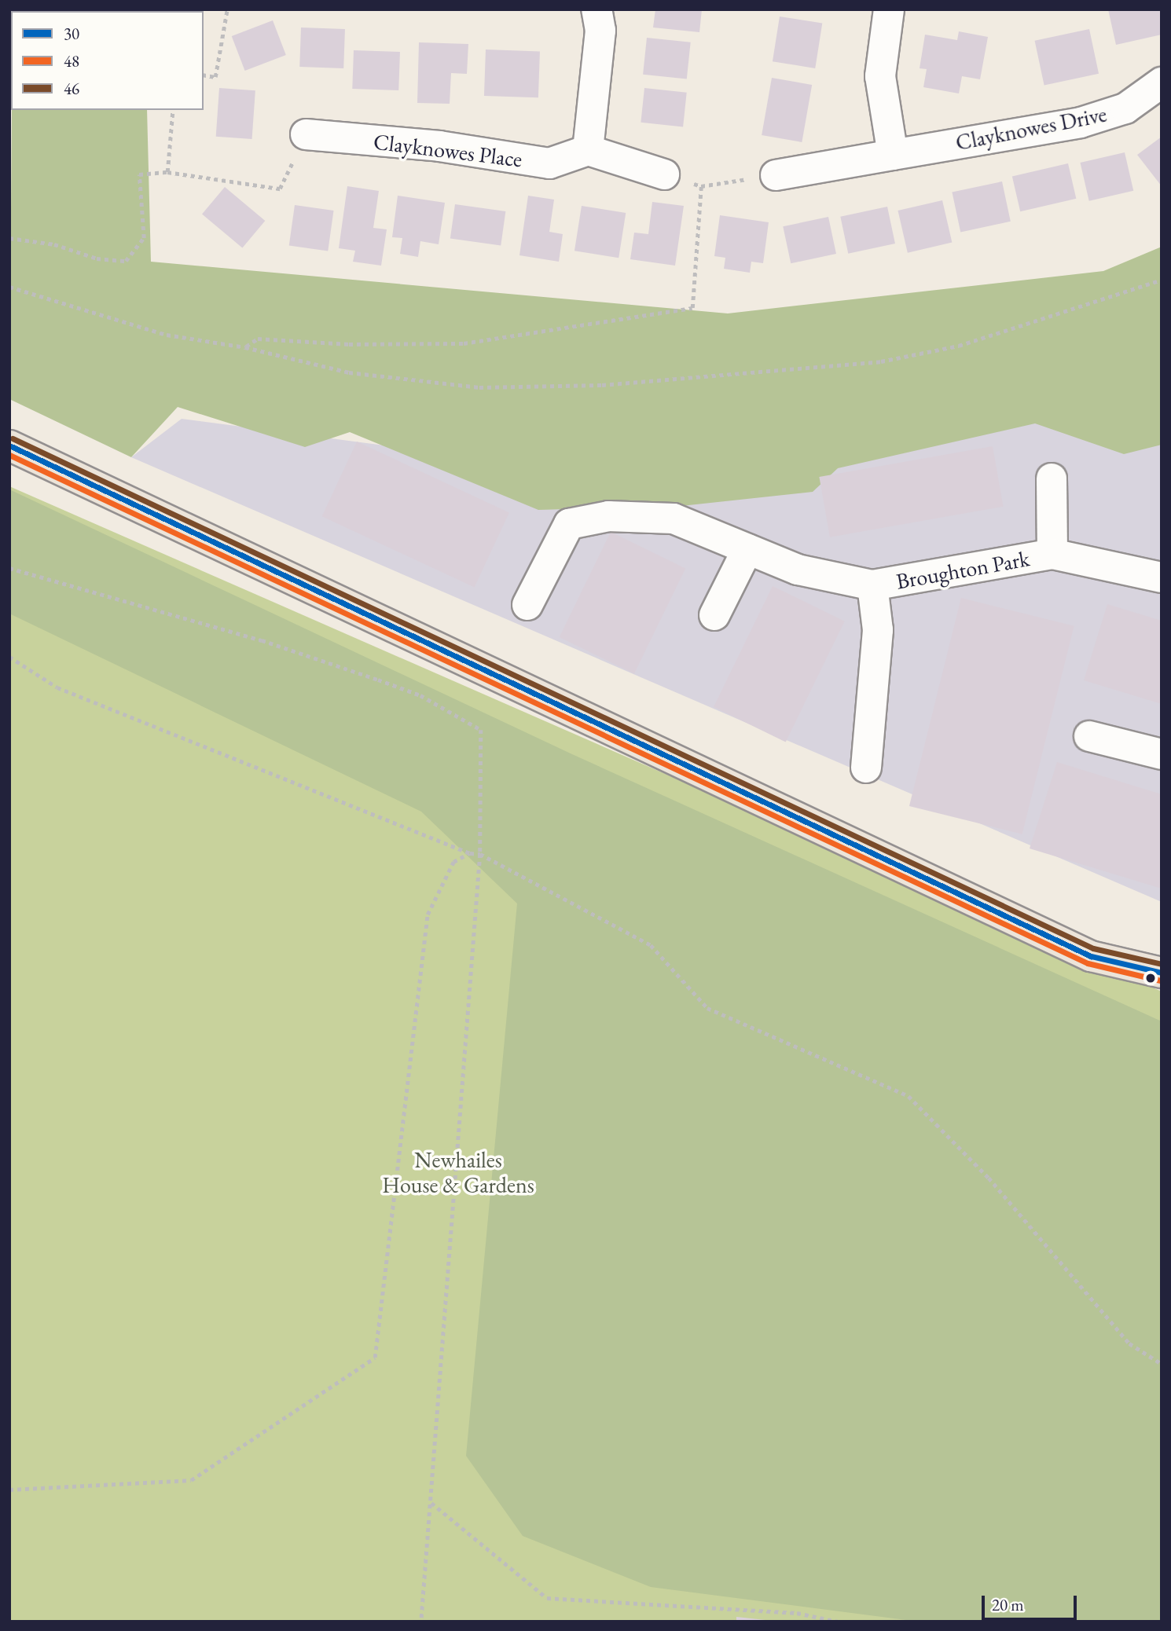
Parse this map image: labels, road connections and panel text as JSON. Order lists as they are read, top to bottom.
{
  "streets": {
    "street": ["Clayknowes Drive", "Clayknowes Place", "Broughton Park"]
  },
  "parks": ["Newhailes House & Gardens"],
  "lines": ["transit line 46", "transit line 30", "transit line 48"],
  "legend": ["30", "48", "46"],
  "scale_bar": "20 m"
}
